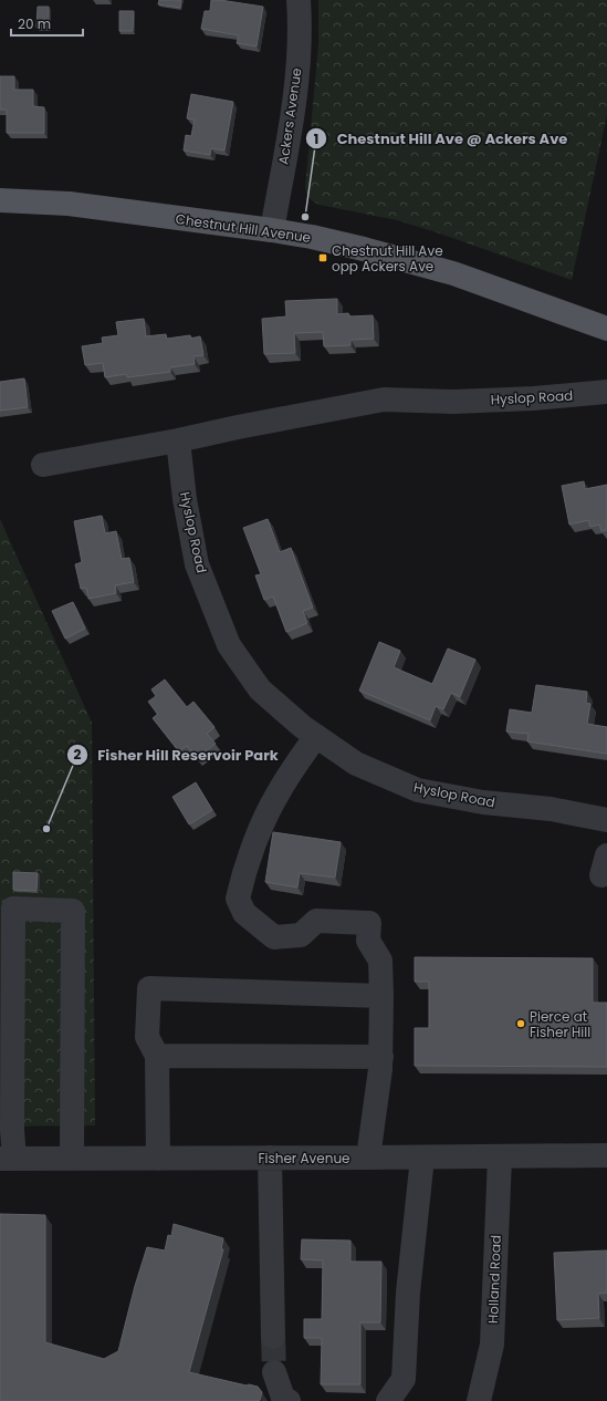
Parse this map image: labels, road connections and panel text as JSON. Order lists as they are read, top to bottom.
{
  "streets": {
    "main road": ["Chestnut Hill Avenue"],
    "street": [
      "Ackers Avenue",
      "Hyslop Road",
      "Fisher Avenue",
      "Holland Road"
    ]
  },
  "crossings": [
    ["Ackers Avenue", "Chestnut Hill Avenue"],
    ["Fisher Avenue", "Holland Road"]
  ],
  "places": {
    "other": ["Chestnut Hill Ave @ Ackers Ave", "Fisher Hill Reservoir Park", "Pierce at Fisher Hill"],
    "transit": ["Chestnut Hill Ave opp Ackers Ave"]
  },
  "scale_bar": "20 m"
}
